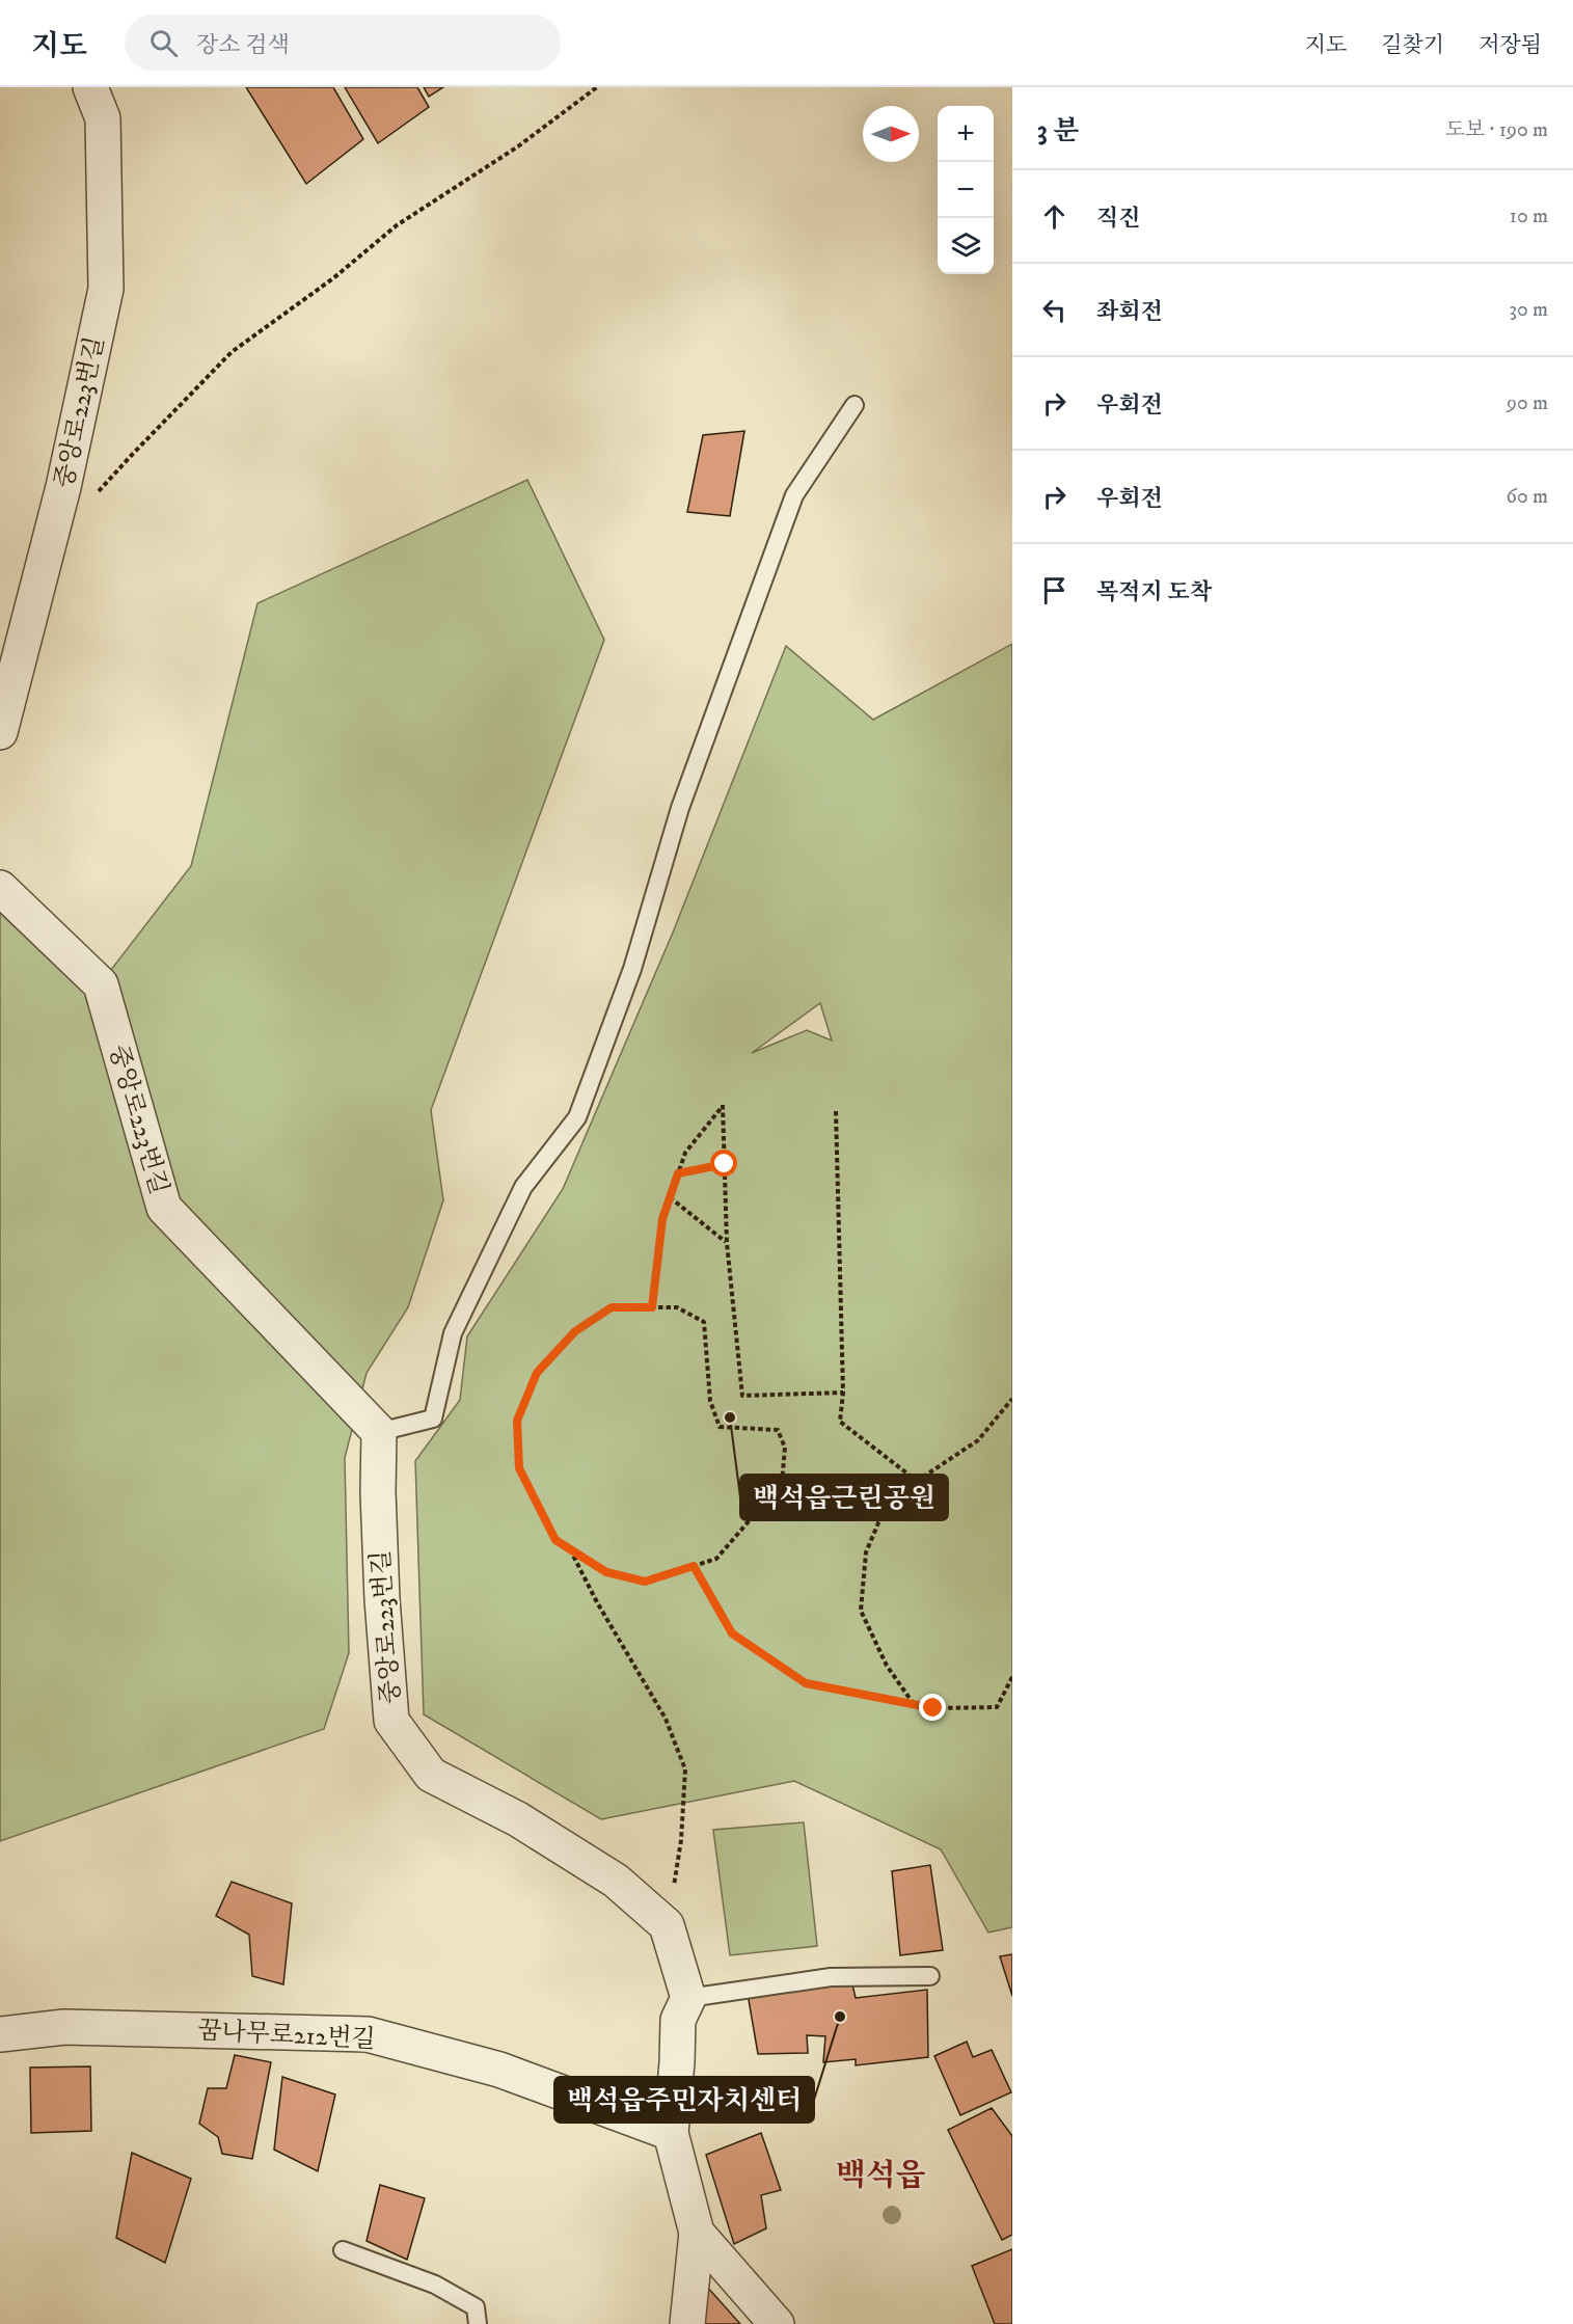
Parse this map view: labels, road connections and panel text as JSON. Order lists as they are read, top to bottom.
{
  "streets": {
    "street": ["중앙로223번길", "꿈나무로212번길"]
  },
  "districts": ["백석읍"],
  "places": ["백석읍근린공원", "백석읍주민자치센터"],
  "north": "right",
  "page": {
    "header": "지도",
    "search": "장소 검색",
    "nav": ["지도", "길찾기", "저장됨"],
    "heading": ["3 분", "도보 · 190 m"],
    "map_buttons": ["+", "−"],
    "list": [
      ["직진", "10 m"],
      ["좌회전", "30 m"],
      ["우회전", "90 m"],
      ["우회전", "60 m"],
      "목적지 도착"
    ]
  }
}
